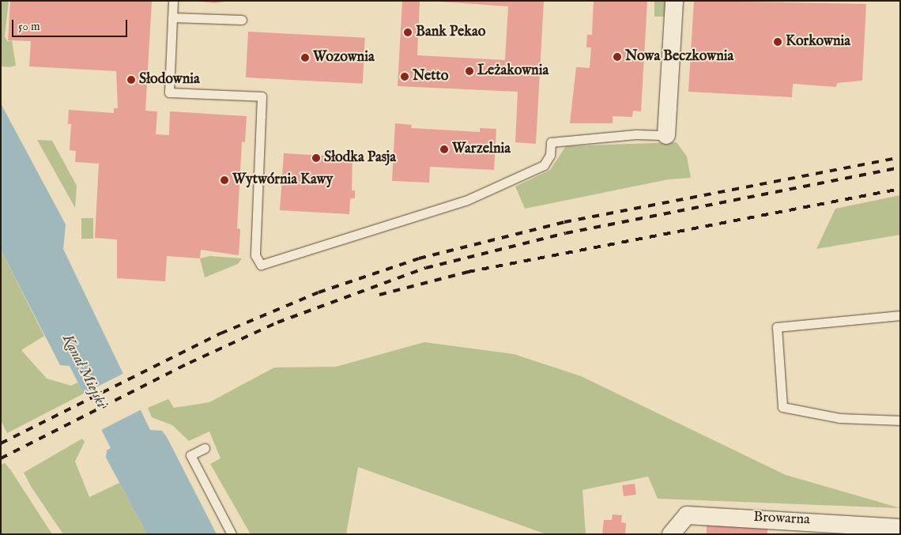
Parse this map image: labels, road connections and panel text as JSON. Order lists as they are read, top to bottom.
{
  "streets": {
    "street": ["Browarna"]
  },
  "water": ["Kanał Miejski"],
  "places": [
    "Bank Pekao",
    "Korkownia",
    "Nowa Beczkownia",
    "Wozownia",
    "Leżakownia",
    "Netto",
    "Słodownia",
    "Warzelnia",
    "Słodka Pasja",
    "Wytwórnia Kawy"
  ],
  "scale_bar": "50 m"
}
